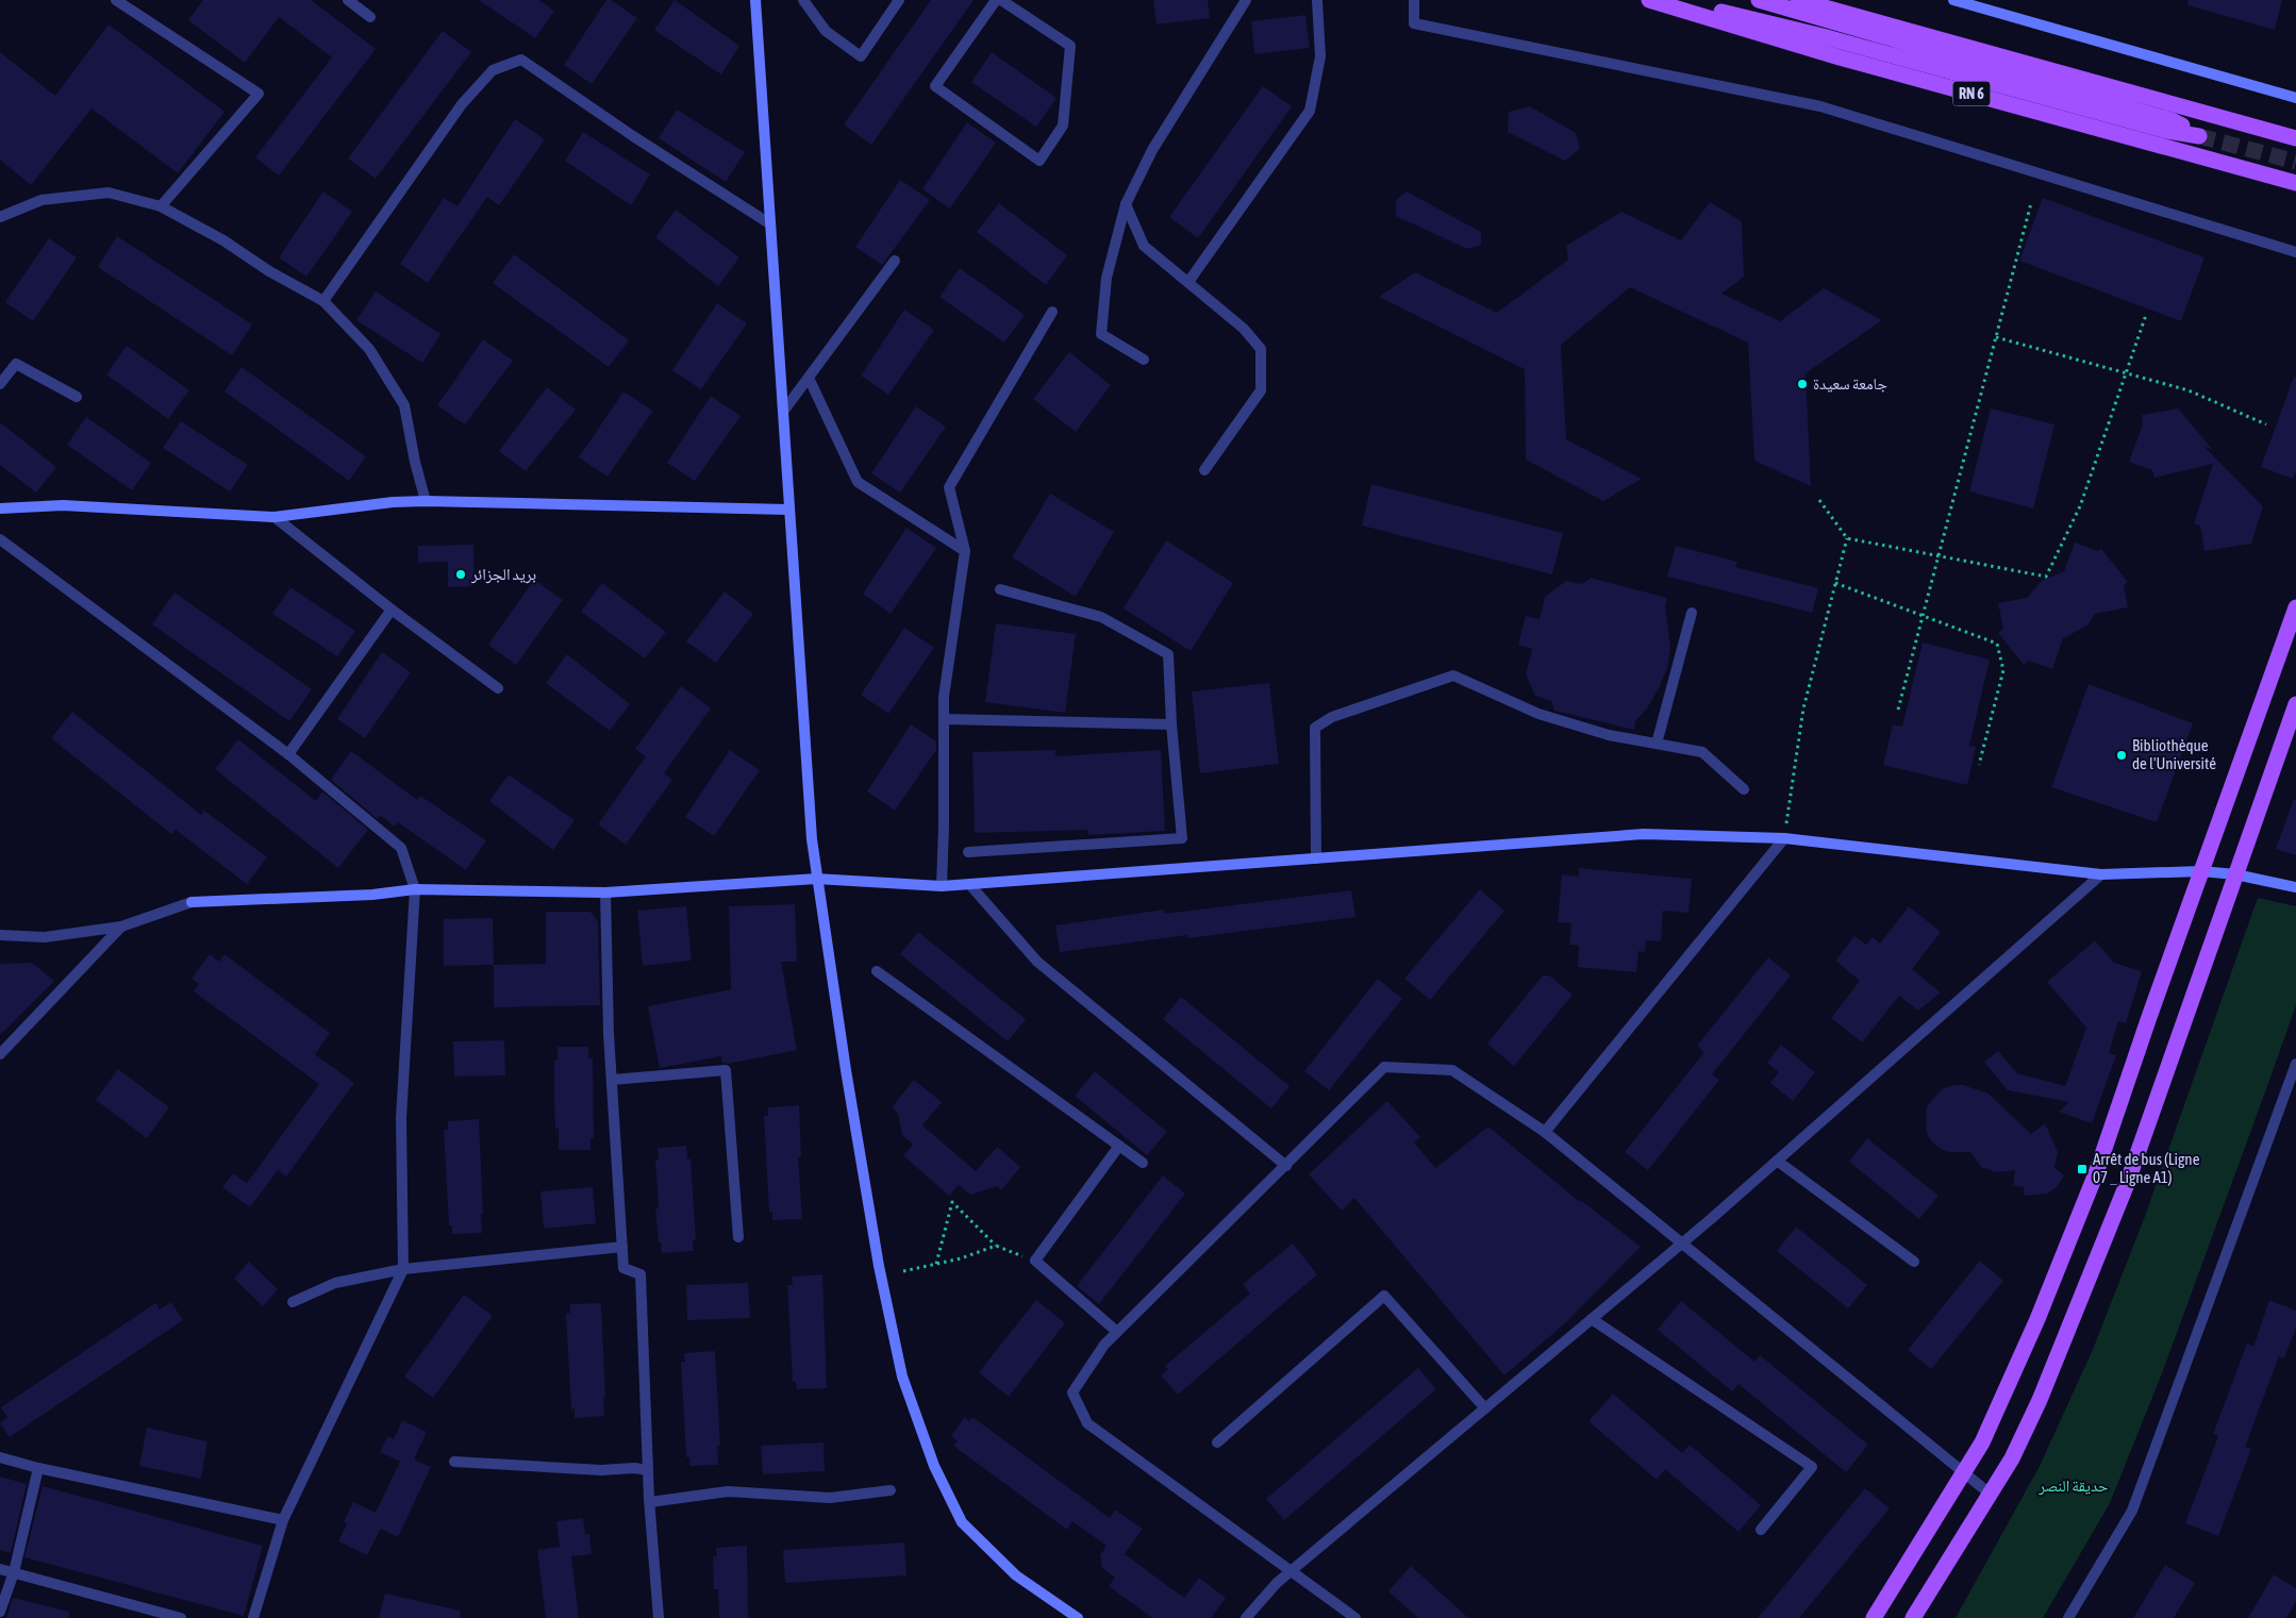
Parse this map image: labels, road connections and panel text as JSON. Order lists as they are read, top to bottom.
{
  "streets": {
    "main road": ["RN 6"]
  },
  "parks": ["حديقة النصر"],
  "places": {
    "other": ["جامعة سعيدة", "بريد الجزائر", "Bibliothèque de l'Université"],
    "transit": ["Arrêt de bus (Ligne 07 _ Ligne A1)"]
  }
}
